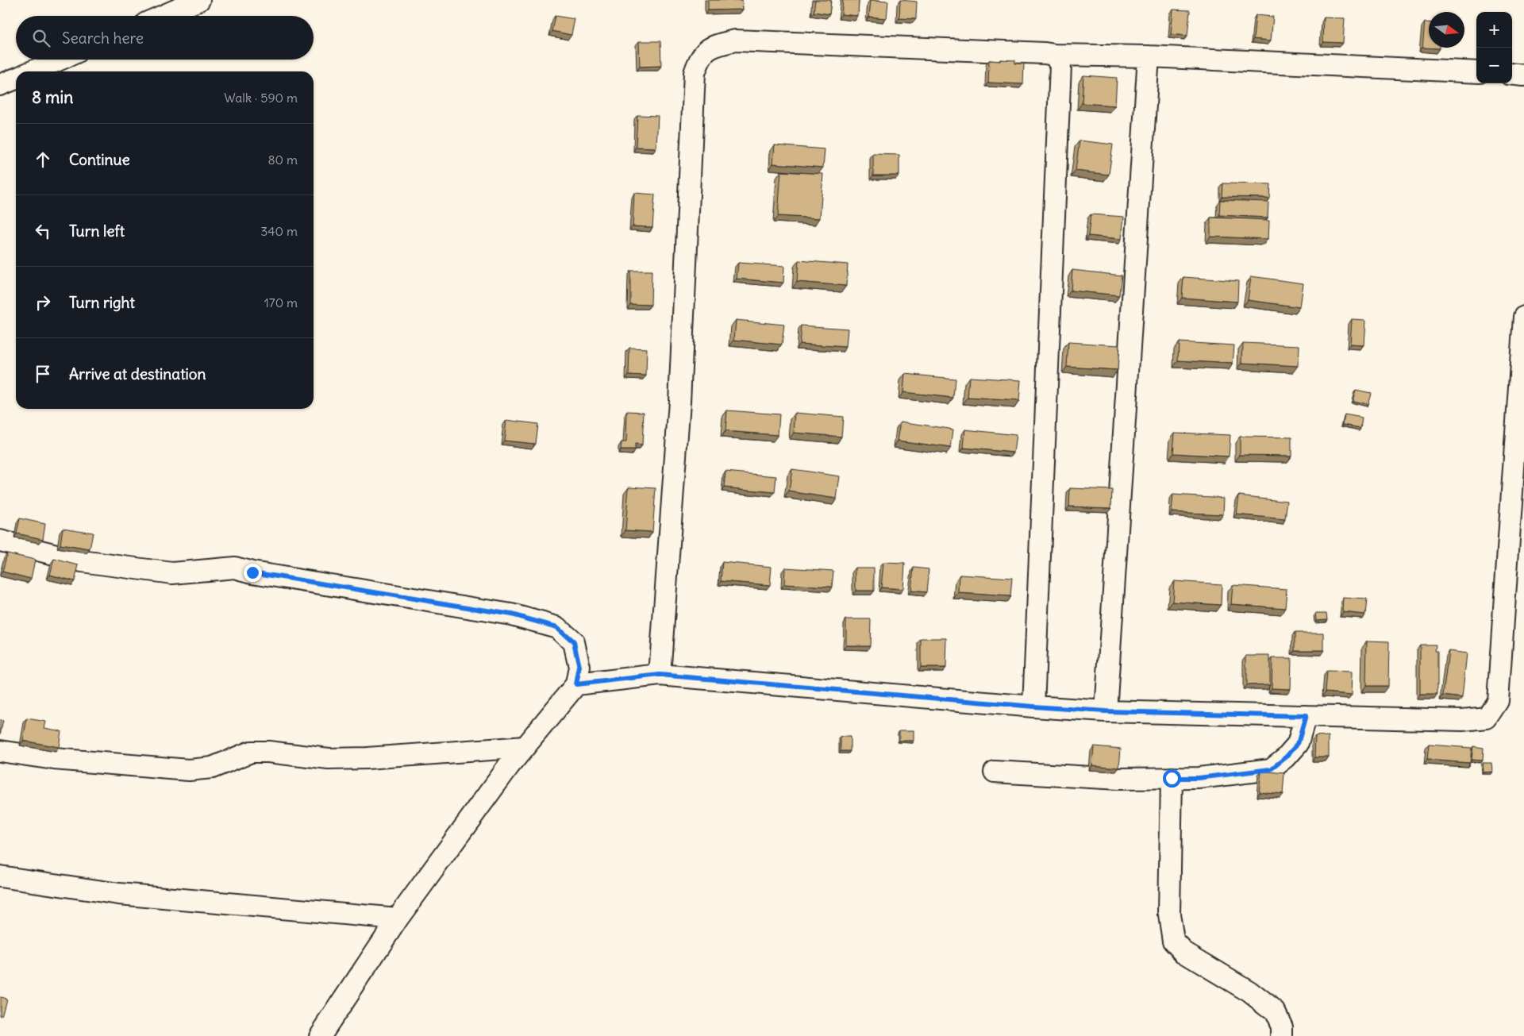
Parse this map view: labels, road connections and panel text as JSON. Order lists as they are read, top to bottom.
{
  "north": "right",
  "page": {
    "map_buttons": ["+", "−"],
    "search": "Search here",
    "heading": ["8 min", "Walk · 590 m"],
    "list": [
      ["Continue", "80 m"],
      ["Turn left", "340 m"],
      ["Turn right", "170 m"],
      "Arrive at destination"
    ]
  }
}
